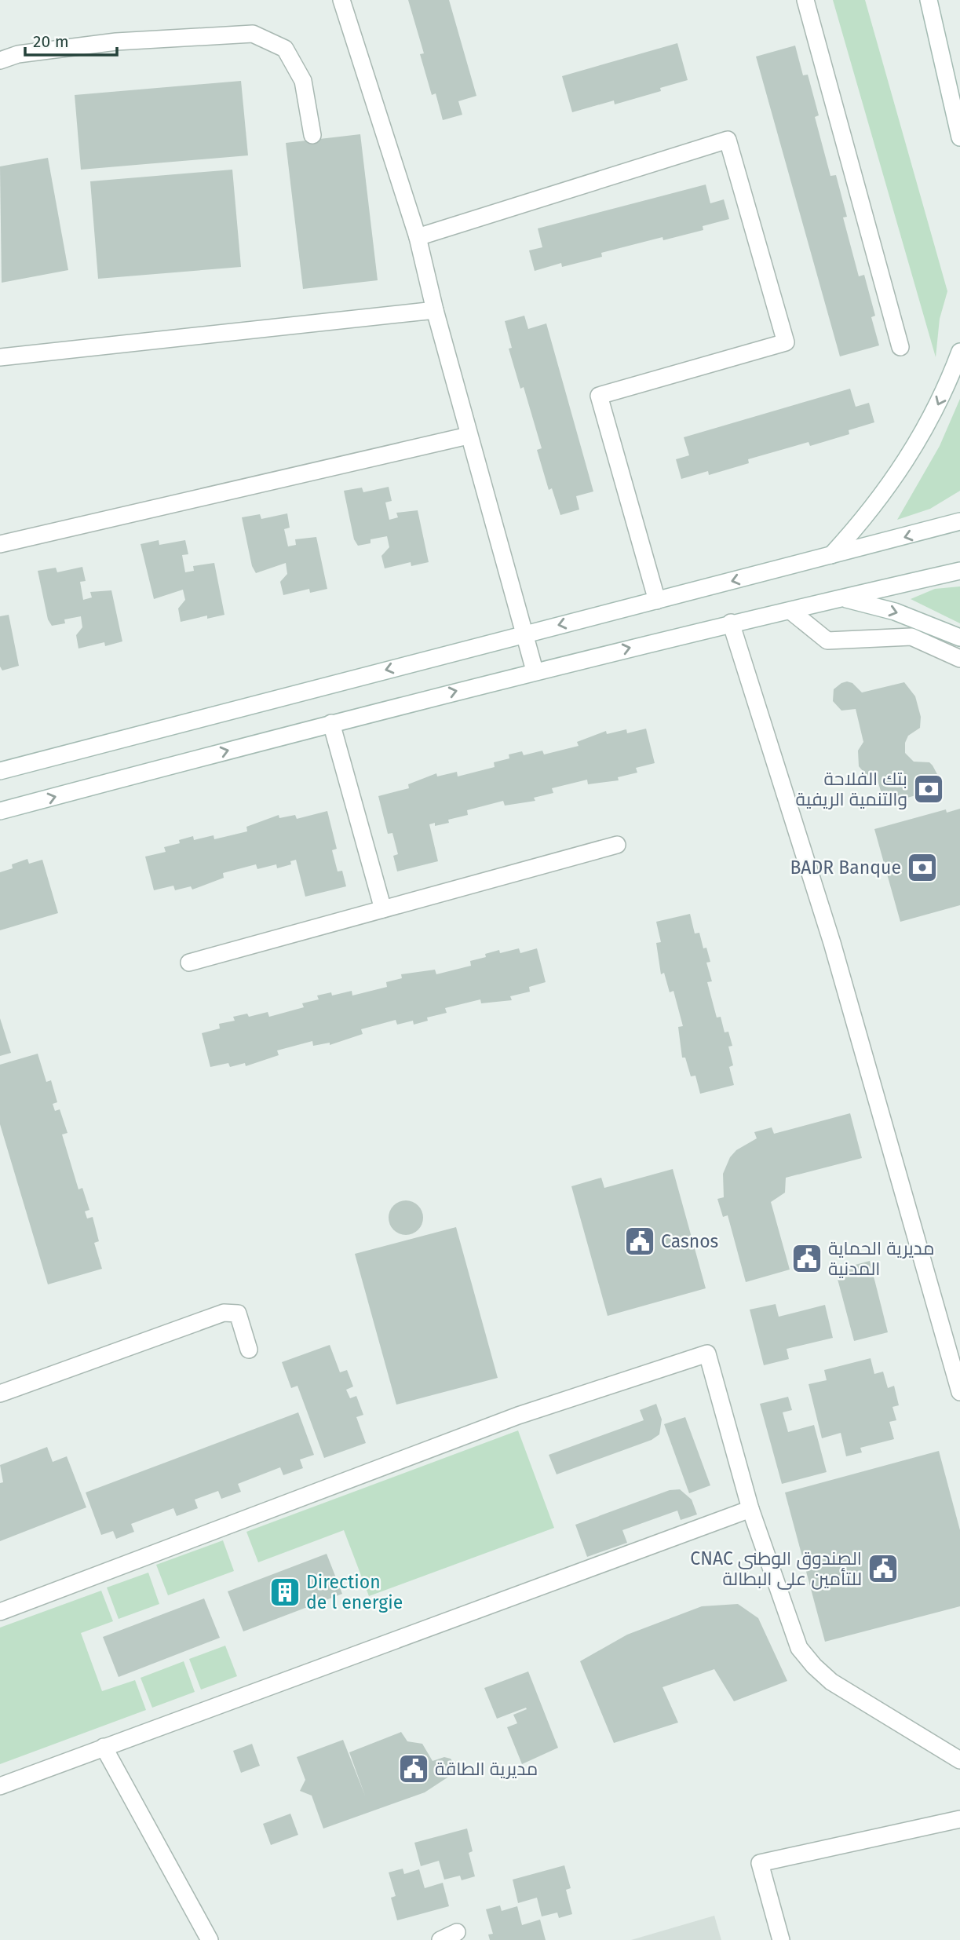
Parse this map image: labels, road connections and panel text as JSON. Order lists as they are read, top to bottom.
{
  "places": {
    "bank": ["بتك الفلاحة والتنمية الريفية", "BADR Banque"],
    "public building": [
      "Casnos",
      "مديرية الحماية المدنية",
      "CNAC الصندوق الوطني للتأمين على البطالة",
      "مديرية الطاقة"
    ],
    "building": ["Direction de l energie"]
  },
  "scale_bar": "20 m"
}
